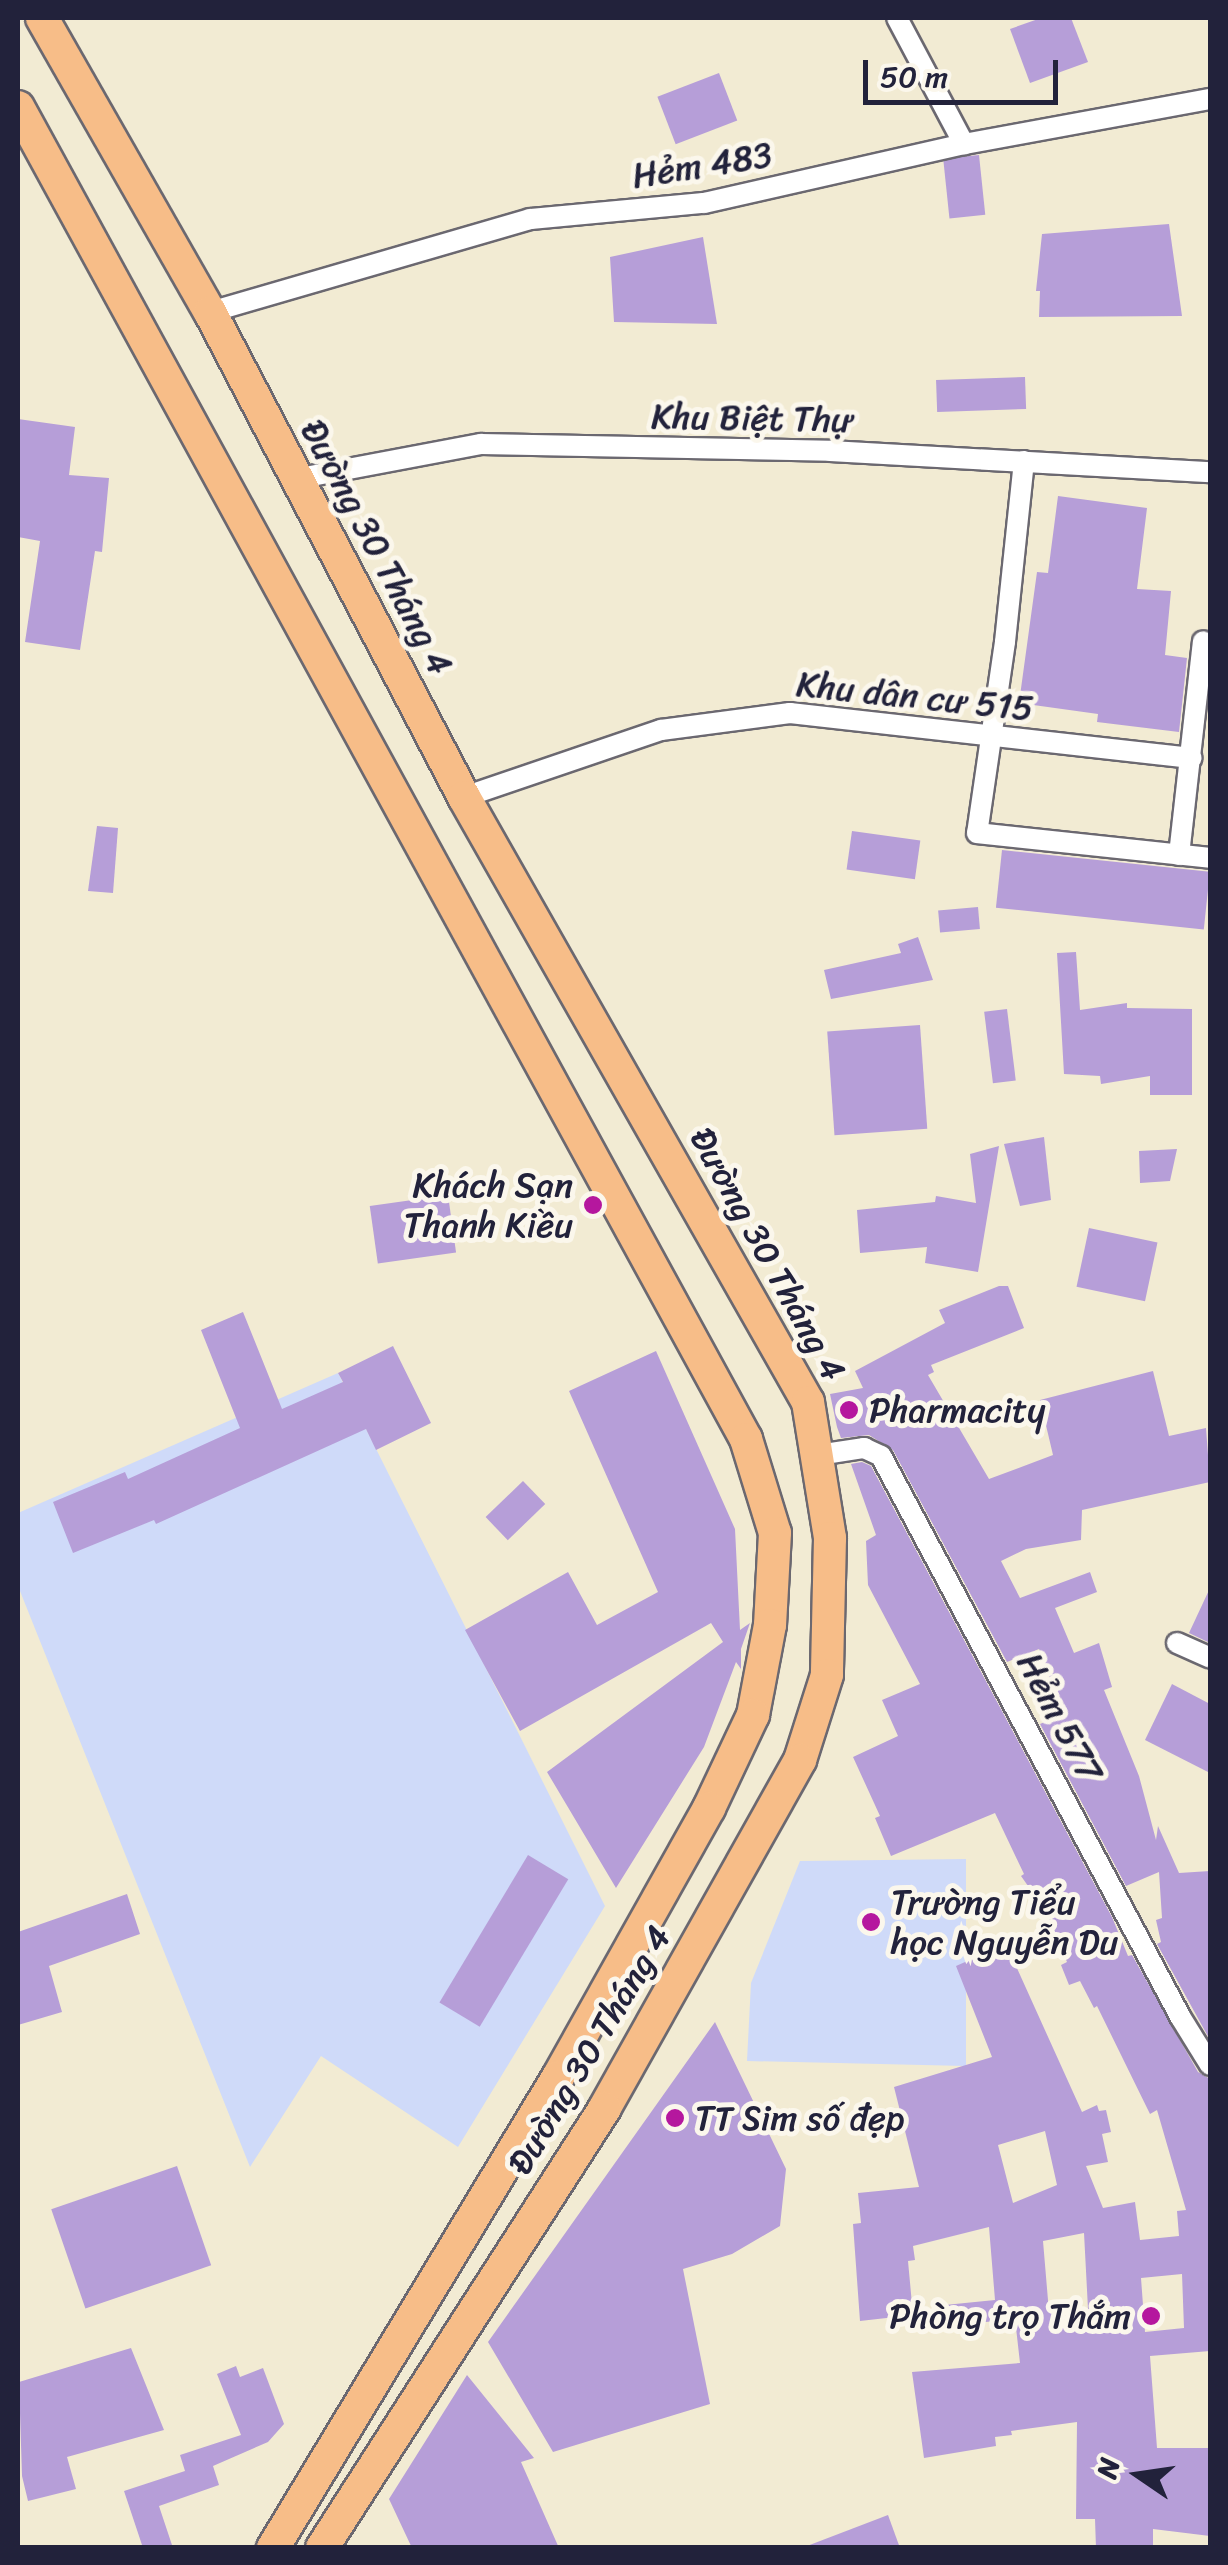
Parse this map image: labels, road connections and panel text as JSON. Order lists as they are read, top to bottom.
{
  "streets": {
    "main road": ["Đường 30 Tháng 4"],
    "street": [
      "Hẻm 483",
      "Khu Biệt Thự",
      "Khu dân cư 515",
      "Hẻm 577"
    ]
  },
  "crossings": [
    ["Hẻm 483", "Đường 30 Tháng 4"],
    ["Khu Biệt Thự", "Đường 30 Tháng 4"],
    ["Đường 30 Tháng 4", "Khu dân cư 515"],
    ["Đường 30 Tháng 4", "Hẻm 577"]
  ],
  "places": [
    "Khách Sạn Thanh Kiều",
    "Pharmacity",
    "Trường Tiểu học Nguyễn Du",
    "TT Sim số đẹp",
    "Phòng trọ Thắm"
  ],
  "scale_bar": "50 m",
  "north": "left"
}
